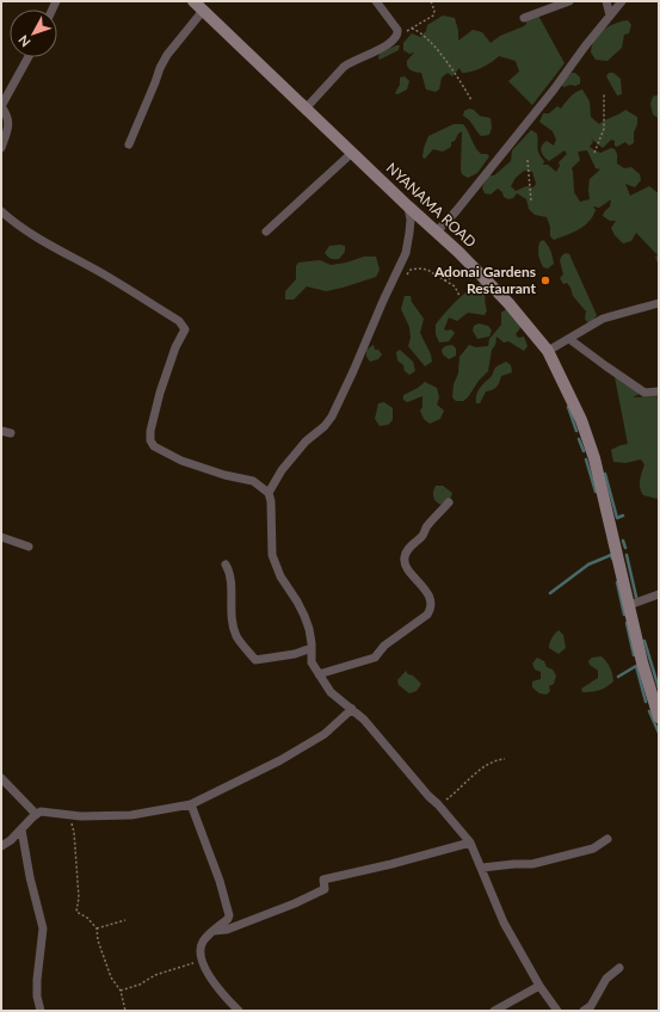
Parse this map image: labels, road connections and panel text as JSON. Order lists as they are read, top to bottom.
{
  "streets": {
    "street": ["NYANAMA ROAD"]
  },
  "places": ["Adonai Gardens Restaurant"],
  "north": "bottom left"
}
